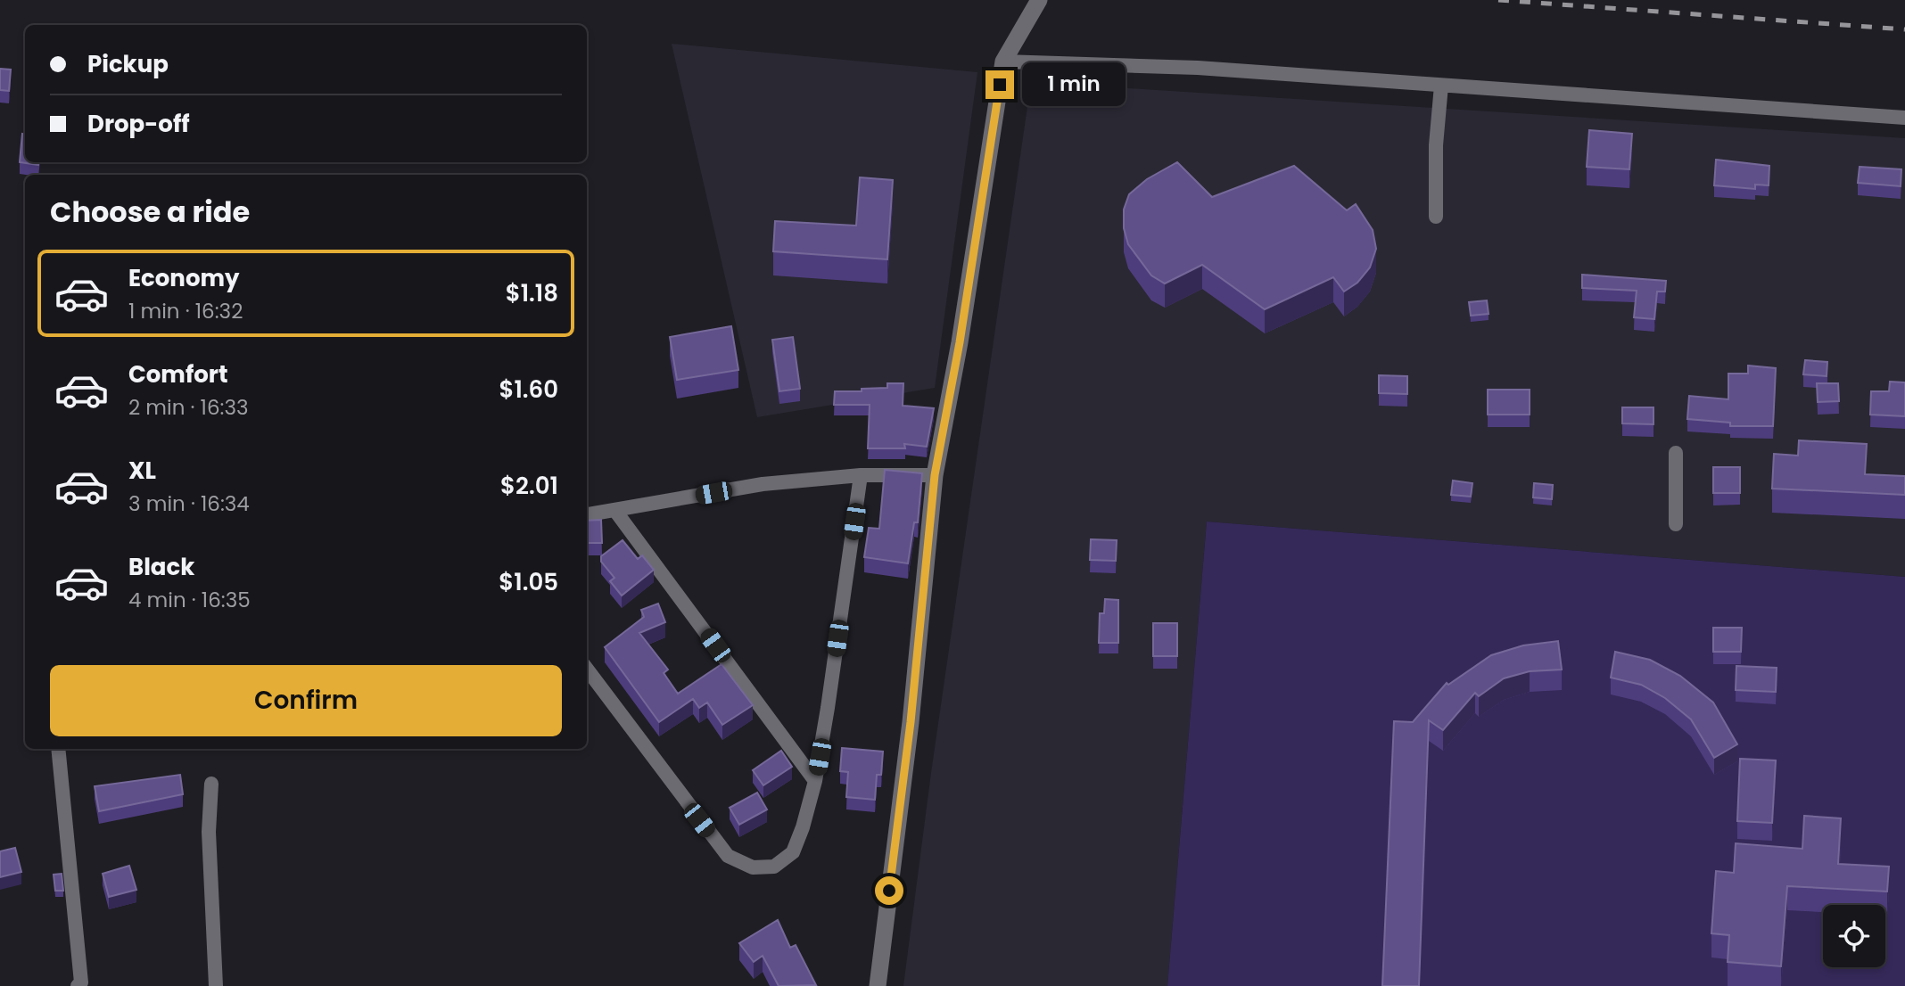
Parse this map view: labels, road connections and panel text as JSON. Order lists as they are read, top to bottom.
{
  "page": {
    "banner": ["Pickup", "Drop-off"],
    "bubble": "1 min",
    "heading": "Choose a ride",
    "list": [
      {
        "name": "Economy",
        "note": "1 min · 16:32",
        "value": "$1.18"
      },
      {
        "name": "Comfort",
        "note": "2 min · 16:33",
        "value": "$1.60"
      },
      {
        "name": "XL",
        "note": "3 min · 16:34",
        "value": "$2.01"
      },
      {
        "name": "Black",
        "note": "4 min · 16:35",
        "value": "$1.05"
      }
    ],
    "buttons": "Confirm"
  }
}
